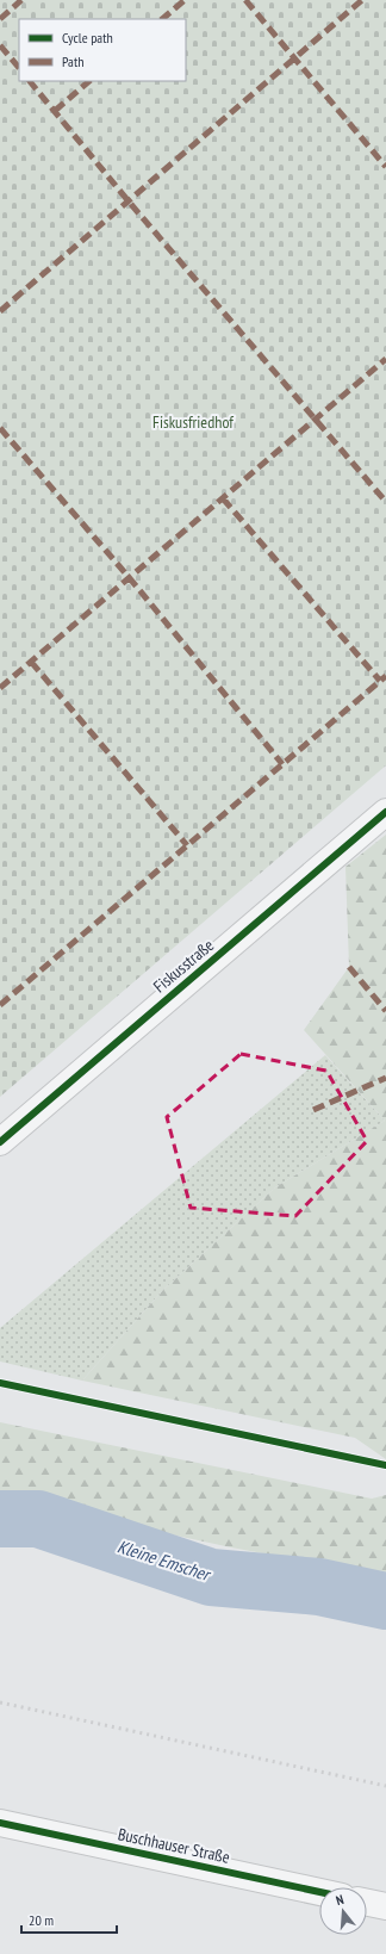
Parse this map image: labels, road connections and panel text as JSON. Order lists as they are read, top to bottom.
{
  "streets": {
    "street": ["Fiskusstraße", "Buschhauser Straße"]
  },
  "water": ["Kleine Emscher"],
  "parks": ["Fiskusfriedhof"],
  "legend": ["Cycle path", "Path"],
  "scale_bar": "20 m",
  "north": "top"
}
